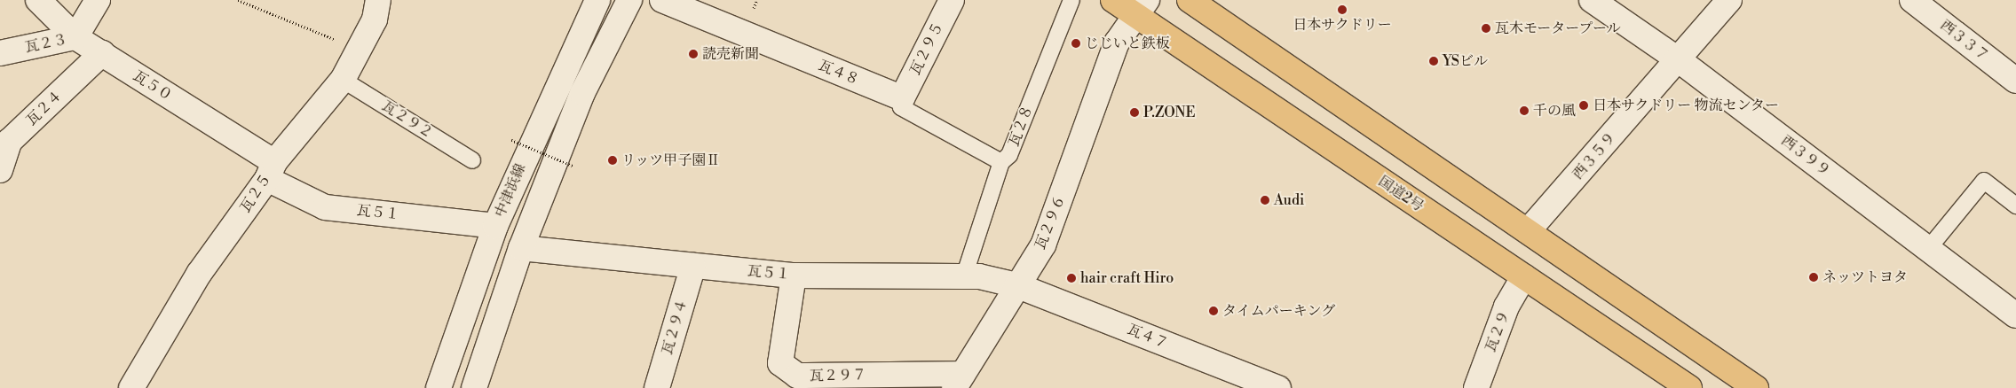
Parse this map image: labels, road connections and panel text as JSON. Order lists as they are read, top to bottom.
{
  "streets": {
    "highway": ["国道2号"],
    "street": [
      "西３３７",
      "瓦２３",
      "瓦２９５",
      "瓦４８",
      "瓦５０",
      "瓦２４",
      "西３５９",
      "西３９９",
      "中津浜線",
      "瓦２５",
      "瓦５１",
      "瓦２９６",
      "瓦２９４",
      "瓦２９",
      "瓦４７",
      "瓦２９７"
    ],
    "lane": ["瓦２９２", "瓦２８"]
  },
  "crossings": [
    ["瓦２３", "瓦５０"],
    ["瓦２９５", "瓦４８"],
    ["瓦５０", "瓦２４"],
    ["瓦５０", "瓦２５"],
    ["瓦５０", "瓦５１"],
    ["瓦２９２", "瓦２５"],
    ["瓦２８", "瓦５１"],
    ["西３５９", "西３９９"],
    ["中津浜線", "瓦５１"],
    ["瓦２５", "瓦５１"],
    ["国道2号", "瓦２９６"],
    ["国道2号", "瓦２９"],
    ["瓦５１", "瓦２９６"],
    ["瓦５１", "瓦２９４"],
    ["瓦５１", "瓦４７"],
    ["瓦５１", "瓦２９７"],
    ["瓦２９６", "瓦４７"],
    ["瓦２９６", "瓦２９７"]
  ],
  "places": [
    "日本サクドリー",
    "瓦木モータープール",
    "じじいと鉄板",
    "読売新聞",
    "YSビル",
    "日本サクドリー 物流センター",
    "千の風",
    "P.ZONE",
    "リッツ甲子園Ⅱ",
    "Audi",
    "ネッツトヨタ",
    "hair craft Hiro",
    "タイムパーキング"
  ]
}
